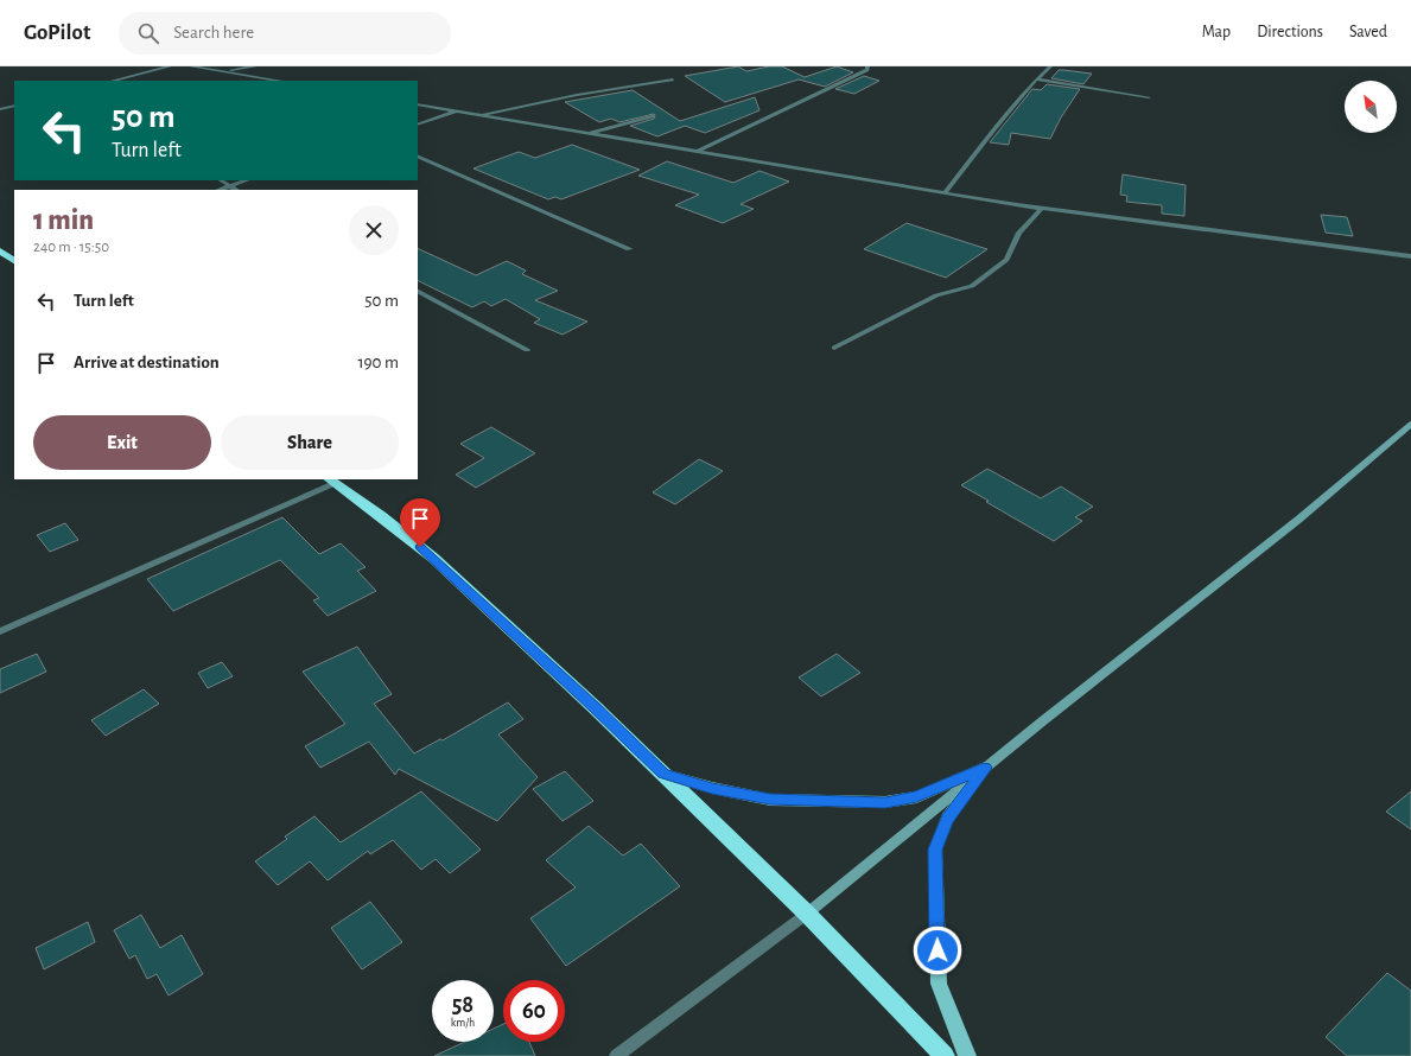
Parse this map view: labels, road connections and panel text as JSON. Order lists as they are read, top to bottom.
{
  "north": "top left",
  "page": {
    "header": "GoPilot",
    "search": "Search here",
    "nav": ["Map", "Directions", "Saved"],
    "turn": ["50 m", "Turn left"],
    "heading": ["1 min", "240 m · 15:50"],
    "list": [
      {
        "name": "Turn left",
        "value": "50 m"
      },
      {
        "name": "Arrive at destination",
        "value": "190 m"
      }
    ],
    "buttons": ["Exit", "Share"],
    "speed": "58 km/h",
    "limit": "60"
  }
}
